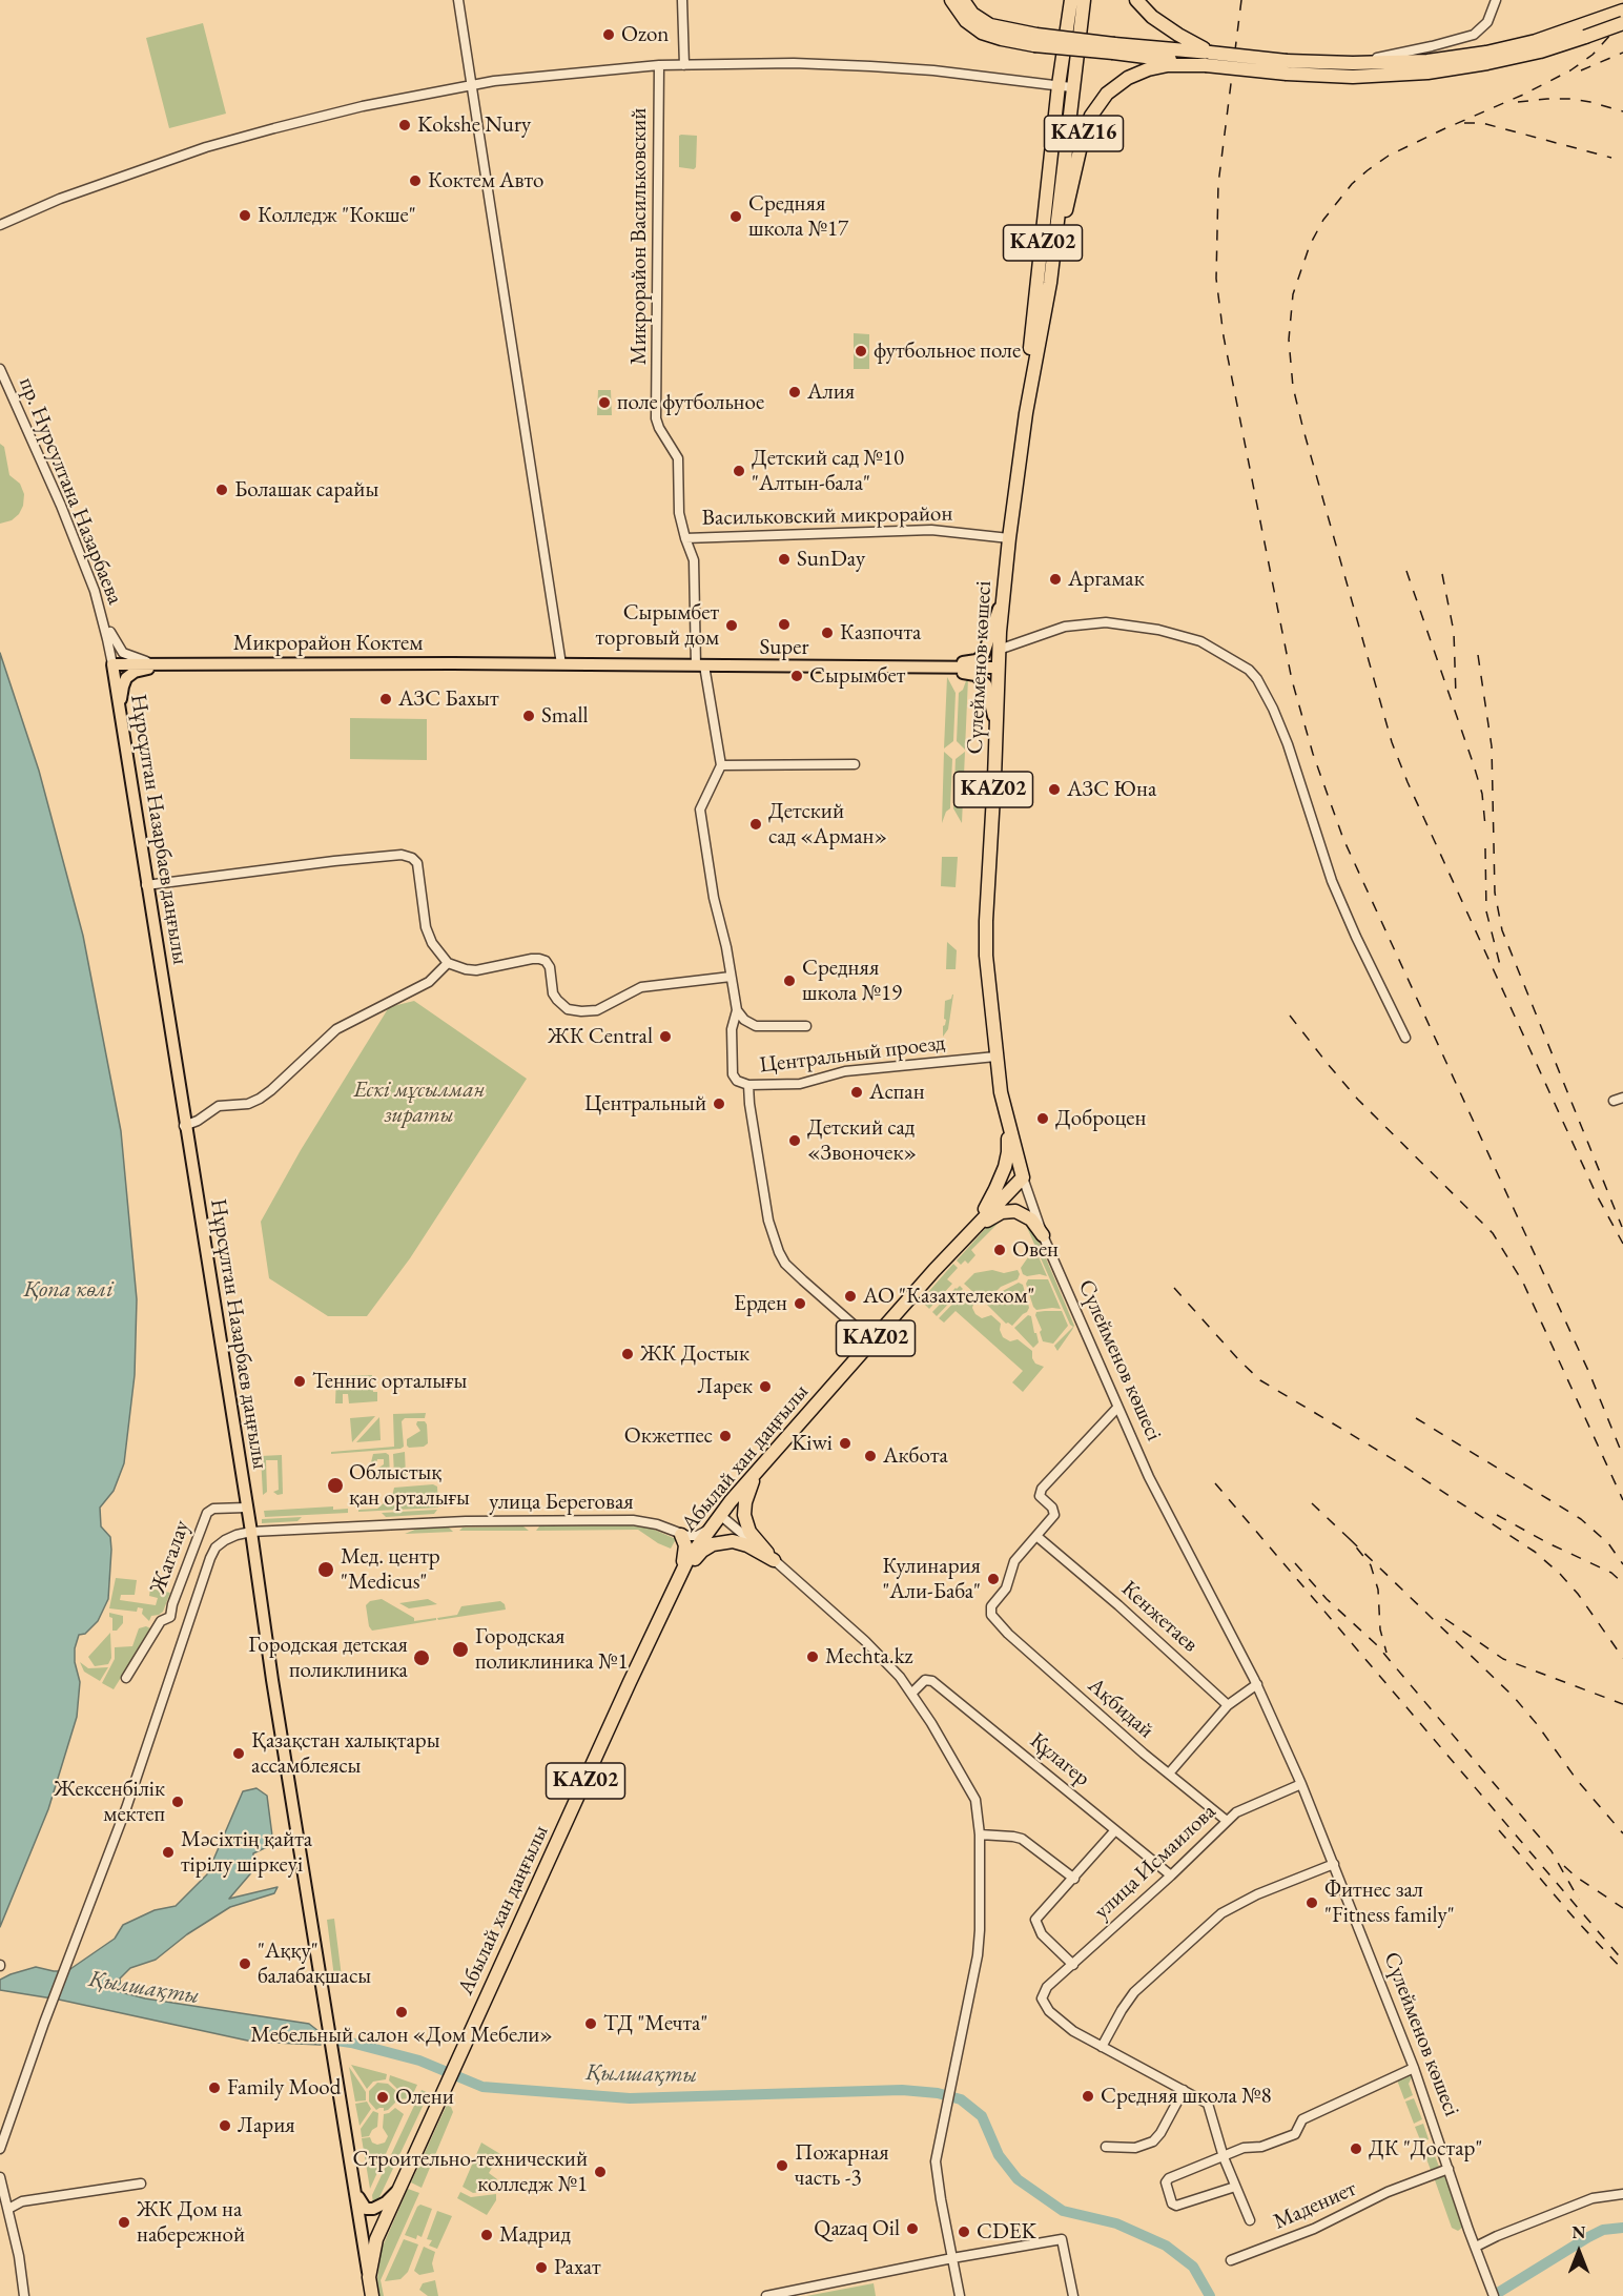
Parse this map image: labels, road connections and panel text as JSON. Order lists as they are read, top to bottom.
{
  "streets": {
    "highway": [
      "KAZ16",
      "KАZ02",
      "Сүлейменов көшесі",
      "Абылай хан даңғылы"
    ],
    "main road": ["Микрорайон Коктем", "Нұрсұлтан Назарбаев даңғылы"],
    "street": [
      "Микрорайон Васильковский",
      "пр. Нурсултана Назарбаева",
      "Васильковский микрорайон",
      "Центральный проезд",
      "улица Береговая",
      "Жагалау",
      "Кенжетаев",
      "Ақбидай",
      "Құлагер",
      "улица Исмаилова",
      "Мадениет"
    ]
  },
  "crossings": [
    ["KAZ16", "KАZ02"],
    ["Микрорайон Васильковский", "Васильковский микрорайон"],
    ["Микрорайон Васильковский", "Микрорайон Коктем"],
    ["KАZ02", "Сүлейменов көшесі"],
    ["KАZ02", "Нұрсұлтан Назарбаев даңғылы"],
    ["KАZ02", "Абылай хан даңғылы"],
    ["пр. Нурсултана Назарбаева", "Микрорайон Коктем"],
    ["пр. Нурсултана Назарбаева", "Нұрсұлтан Назарбаев даңғылы"],
    ["Васильковский микрорайон", "Сүлейменов көшесі"],
    ["Микрорайон Коктем", "Нұрсұлтан Назарбаев даңғылы"],
    ["Сүлейменов көшесі", "Центральный проезд"],
    ["Сүлейменов көшесі", "Абылай хан даңғылы"],
    ["Сүлейменов көшесі", "улица Исмаилова"],
    ["Сүлейменов көшесі", "Мадениет"],
    ["Нұрсұлтан Назарбаев даңғылы", "улица Береговая"],
    ["Нұрсұлтан Назарбаев даңғылы", "Жагалау"],
    ["Центральный проезд", "Абылай хан даңғылы"],
    ["Кенжетаев", "Ақбидай"],
    ["Ақбидай", "улица Исмаилова"],
    ["Құлагер", "улица Исмаилова"]
  ],
  "water": ["Қопа көлі", "Қылшақты"],
  "parks": ["Ескі мұсылман зираты"],
  "places": [
    "Ozon",
    "Kokshe Nury",
    "Коктем Авто",
    "Колледж \"Кокше\"",
    "Средняя школа №17",
    "футбольное поле",
    "Алия",
    "поле футбольное",
    "Детский сад №10 \"Алтын-бала\"",
    "Болашак сарайы",
    "SunDay",
    "Аргамак",
    "Super",
    "Сырымбет торговый дом",
    "Казпочта",
    "Сырымбет",
    "АЗС Бахыт",
    "Small",
    "АЗС Юна",
    "Детский сад «Арман»",
    "Средняя школа №19",
    "ЖК Central",
    "Аспан",
    "Центральный",
    "Доброцен",
    "Детский сад «Звоночек»",
    "Овен",
    "АО \"Казахтелеком\"",
    "Ерден",
    "ЖК Достык",
    "Теннис орталығы",
    "Ларек",
    "Окжетпес",
    "Kiwi",
    "Акбота",
    "Облыстық қан орталығы",
    "Мед. центр \"Medicus\"",
    "Кулинария \"Али-Баба\"",
    "Городская поликлиника №1",
    "Mechta.kz",
    "Городская детская поликлиника",
    "Қазақстан халықтары ассамблеясы",
    "Жексенбілік мектеп",
    "Мәсіхтің қайта тірілу шіркеуі",
    "Фитнес зал \"Fitness family\"",
    "\"Аққу\" балабақшасы",
    "Мебельный салон «Дом Мебели»",
    "ТД \"Мечта\"",
    "Family Mood",
    "Средняя школа №8",
    "Олени",
    "Лария",
    "ДК \"Достар\"",
    "Пожарная часть -3",
    "Строительно-технический колледж №1",
    "ЖК Дом на набережной",
    "Qazaq Oil",
    "CDEK",
    "Мадрид",
    "Рахат"
  ],
  "north": "top"
}
